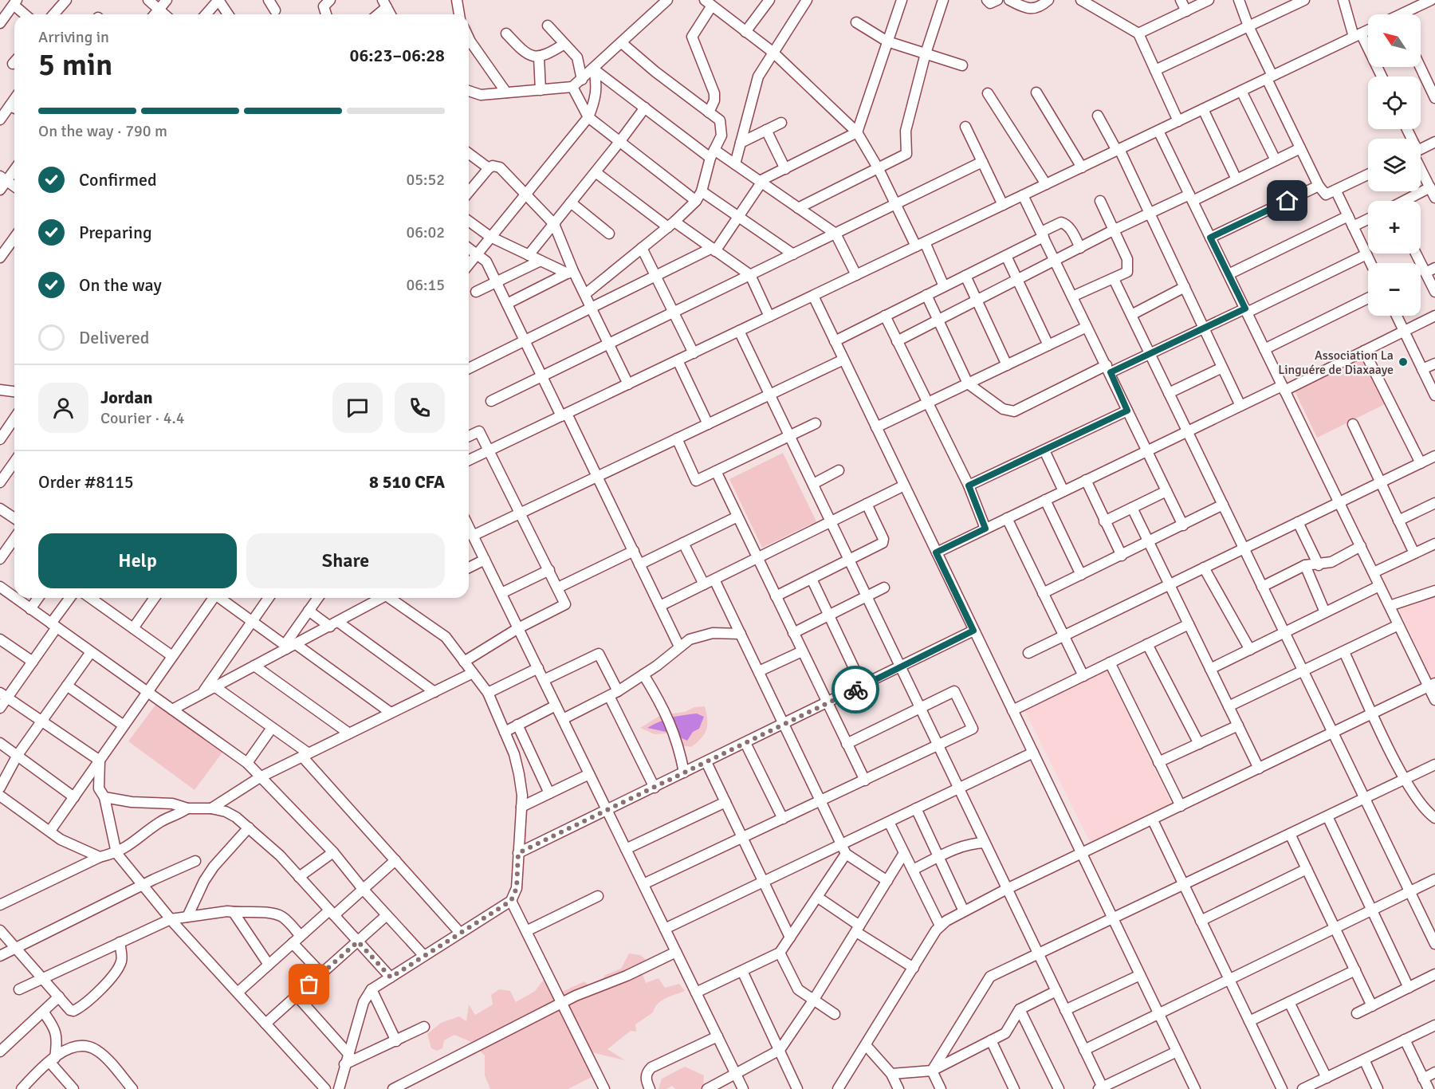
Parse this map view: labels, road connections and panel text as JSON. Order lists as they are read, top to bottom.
{
  "places": ["Association La Linguére de Diaxaaye"],
  "north": "top left",
  "page": {
    "map_buttons": ["+", "−"],
    "heading": ["5 min", "Arriving in", "06:23–06:28"],
    "panel": [
      "Jordan",
      "Courier · 4.4",
      "Order #8115",
      "8 510 CFA"
    ],
    "bar": "On the way · 790 m",
    "list": [
      ["Confirmed", "05:52"],
      ["Preparing", "06:02"],
      ["On the way", "06:15"],
      "Delivered"
    ],
    "buttons": ["Help", "Share"]
  }
}
